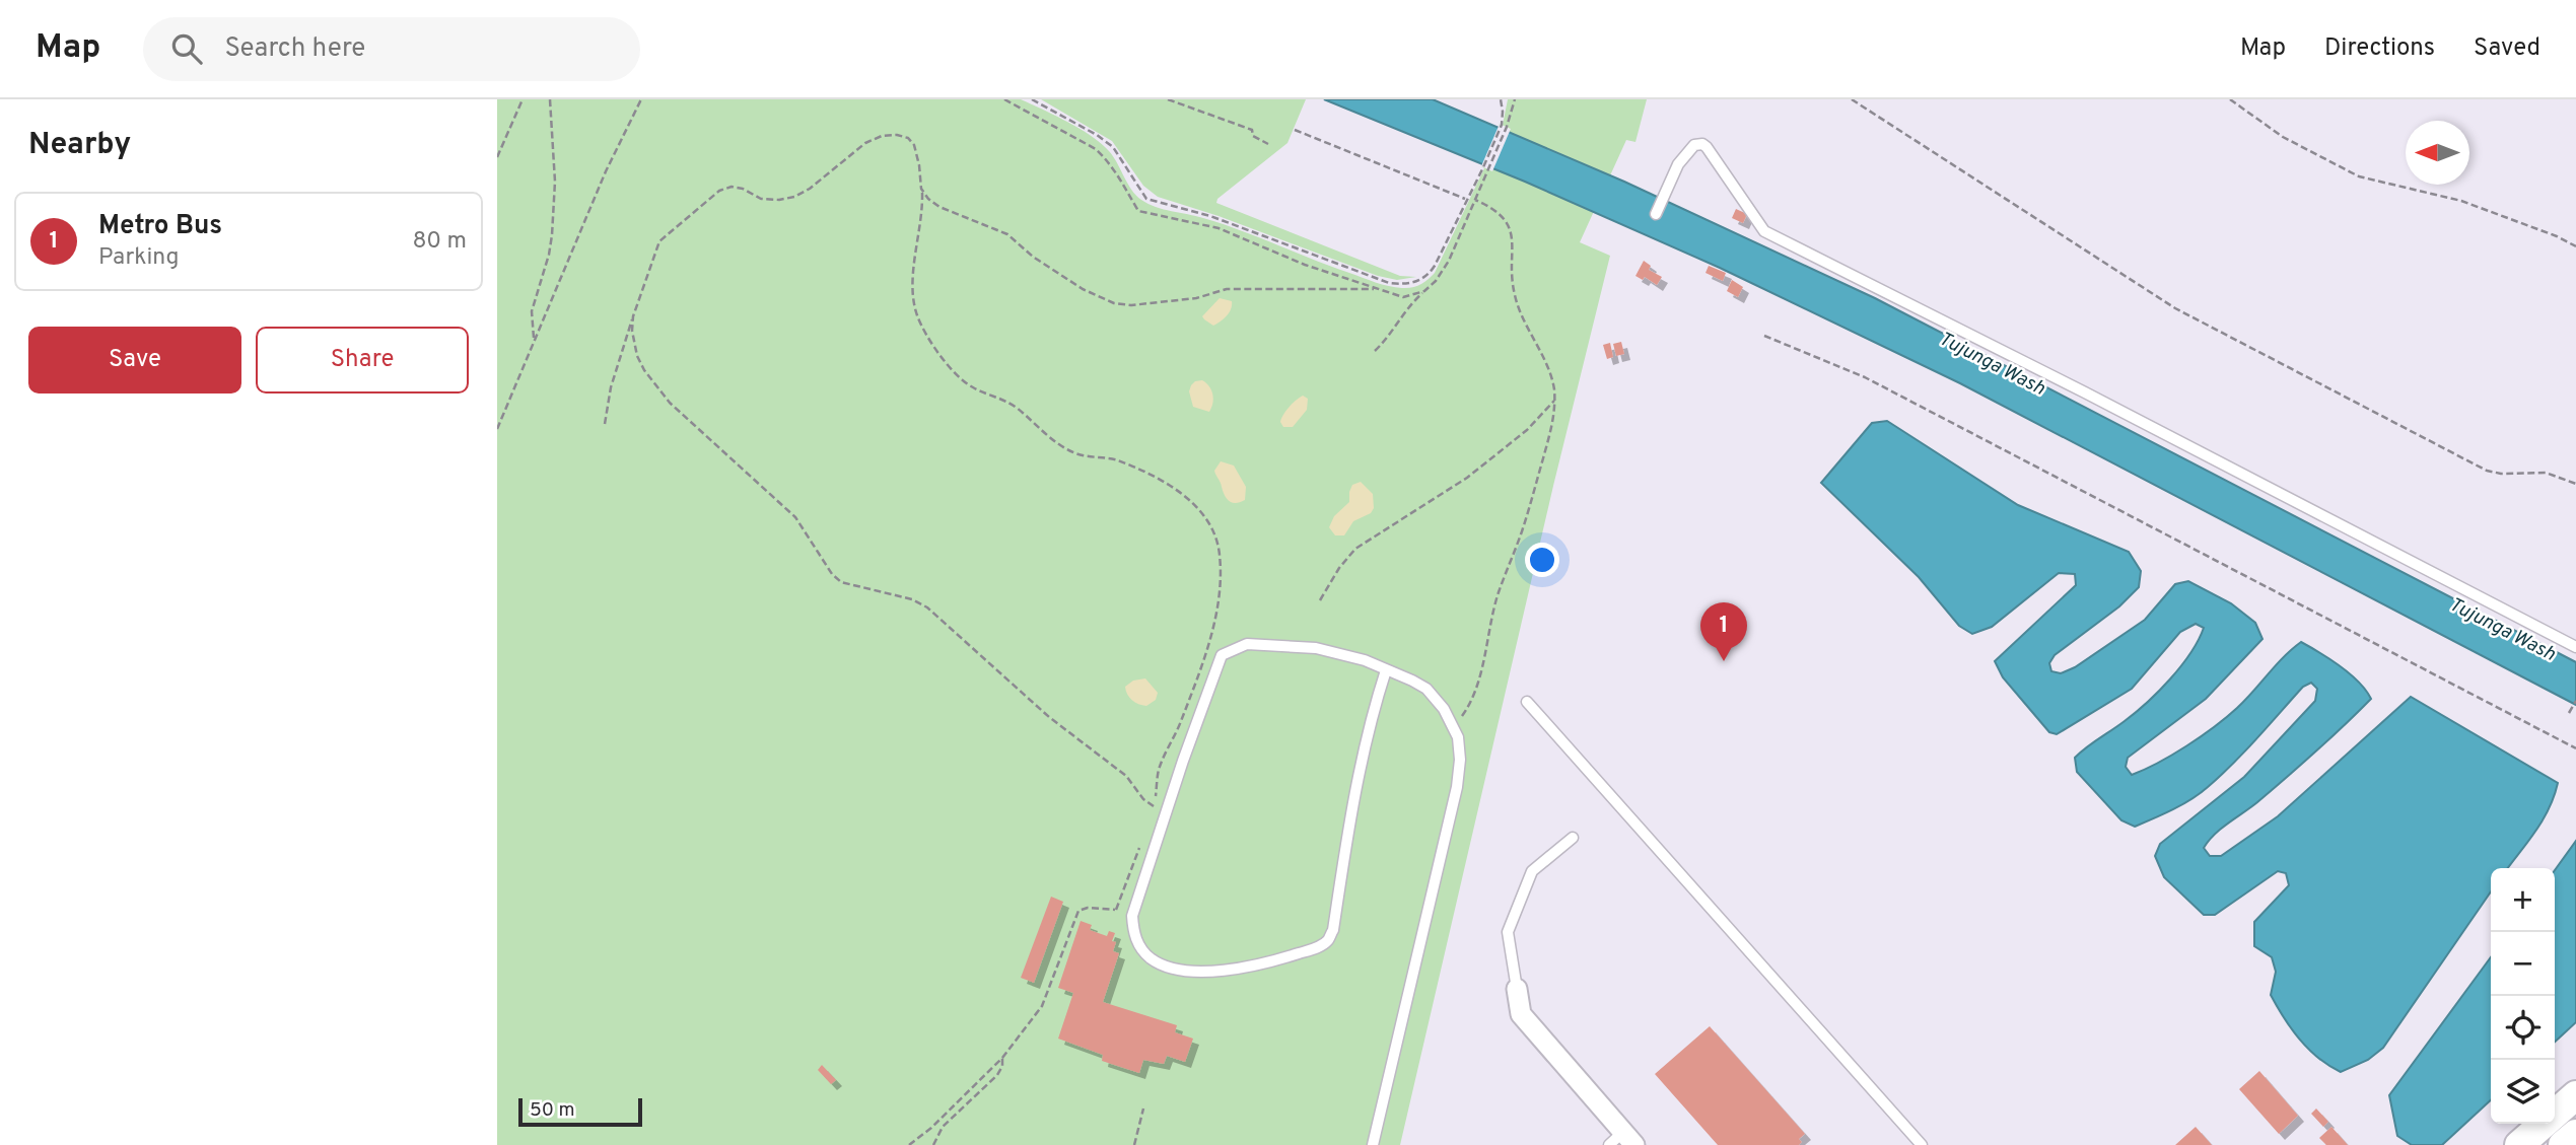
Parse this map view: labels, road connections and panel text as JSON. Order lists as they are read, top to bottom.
{
  "water": ["Tujunga Wash"],
  "scale_bar": "50 m",
  "north": "left",
  "page": {
    "header": "Map",
    "search": "Search here",
    "nav": ["Map", "Directions", "Saved"],
    "heading": "Nearby",
    "list": [
      {
        "mark": "1",
        "name": "Metro Bus",
        "note": "Parking",
        "value": "80 m"
      }
    ],
    "buttons": ["Save", "Share"],
    "pins": "1",
    "map_buttons": ["+", "−"],
    "scale": "50 m"
  }
}
